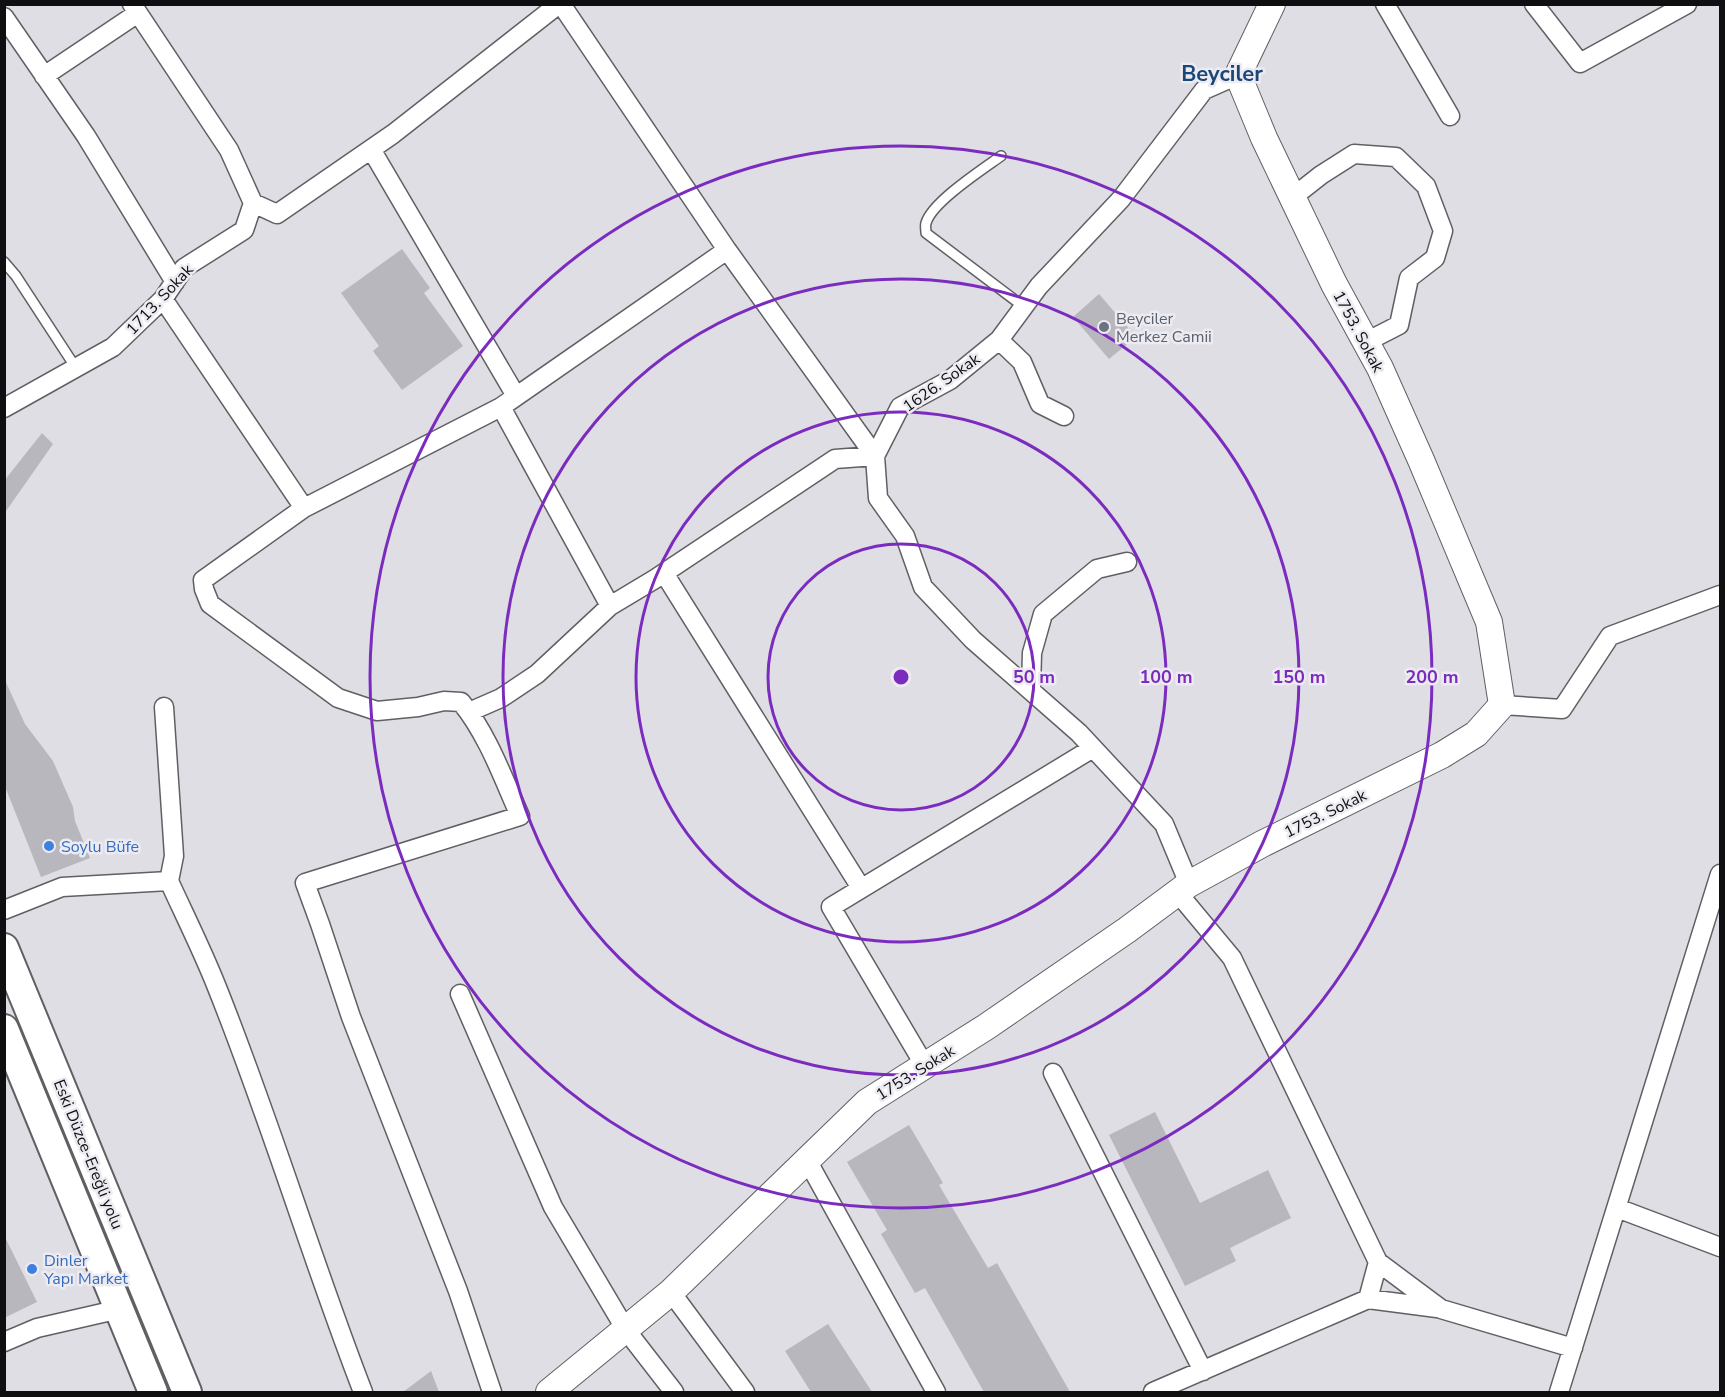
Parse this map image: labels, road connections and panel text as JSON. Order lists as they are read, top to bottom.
{
  "streets": {
    "main road": ["Eski Düzce-Ereğli yolu"],
    "street": ["1713. Sokak", "1753. Sokak", "1626. Sokak"]
  },
  "crossings": [
    ["1753. Sokak", "1626. Sokak"]
  ],
  "districts": ["Beyciler"],
  "places": ["Beyciler Merkez Camii", "Soylu Büfe", "Dinler Yapı Market"],
  "rings": [
    "50 m",
    "100 m",
    "150 m",
    "200 m"
  ]
}
